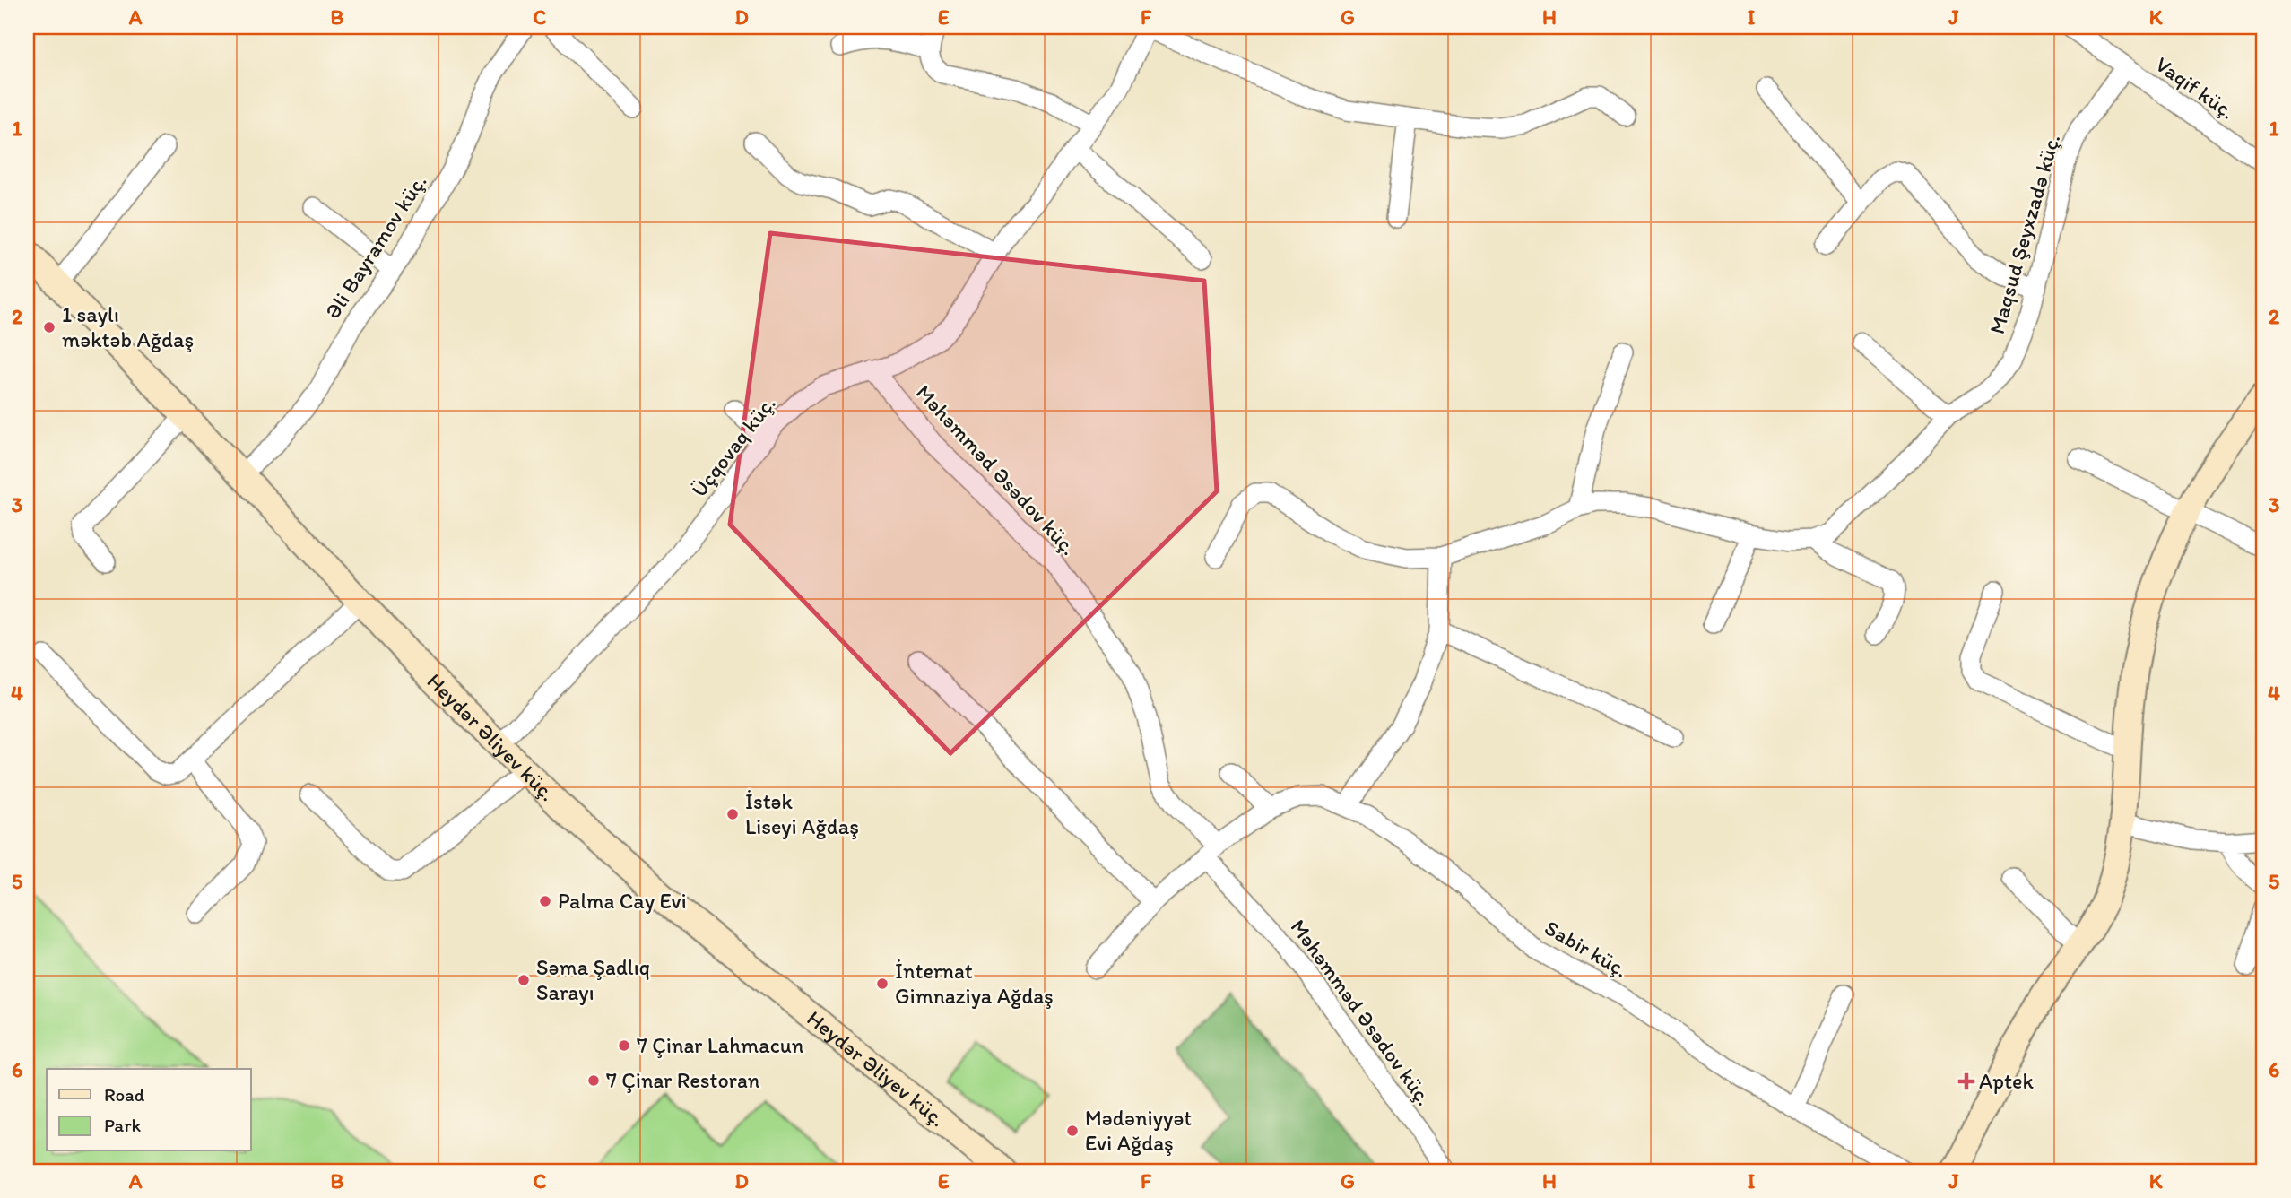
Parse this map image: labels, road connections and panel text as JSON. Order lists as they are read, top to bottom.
{
  "streets": {
    "main road": ["Heydər Əliyev küç."],
    "street": [
      "Vaqif küç.",
      "Maqsud Şeyxzadə küç.",
      "Əli Bayramov küç.",
      "Üçqovaq küç.",
      "Məhəmməd Əsədov küç.",
      "Sabir küç."
    ]
  },
  "crossings": [
    ["Vaqif küç.", "Maqsud Şeyxzadə küç."],
    ["Əli Bayramov küç.", "Heydər Əliyev küç."],
    ["Üçqovaq küç.", "Məhəmməd Əsədov küç."],
    ["Üçqovaq küç.", "Heydər Əliyev küç."],
    ["Məhəmməd Əsədov küç.", "Sabir küç."]
  ],
  "places": {
    "other": [
      "1 saylı məktəb Ağdaş",
      "İstək Liseyi Ağdaş",
      "Palma Cay Evi",
      "Səma Şadlıq Sarayı",
      "İnternat Gimnaziya Ağdaş",
      "7 Çinar Lahmacun",
      "7 Çinar Restoran",
      "Mədəniyyət Evi Ağdaş"
    ],
    "health": ["Aptek"]
  },
  "legend": ["Road", "Park"],
  "grid": {
    "columns": [
      "A",
      "B",
      "C",
      "D",
      "E",
      "F",
      "G",
      "H",
      "I",
      "J",
      "K"
    ],
    "rows": [
      "1",
      "2",
      "3",
      "4",
      "5",
      "6"
    ]
  }
}
